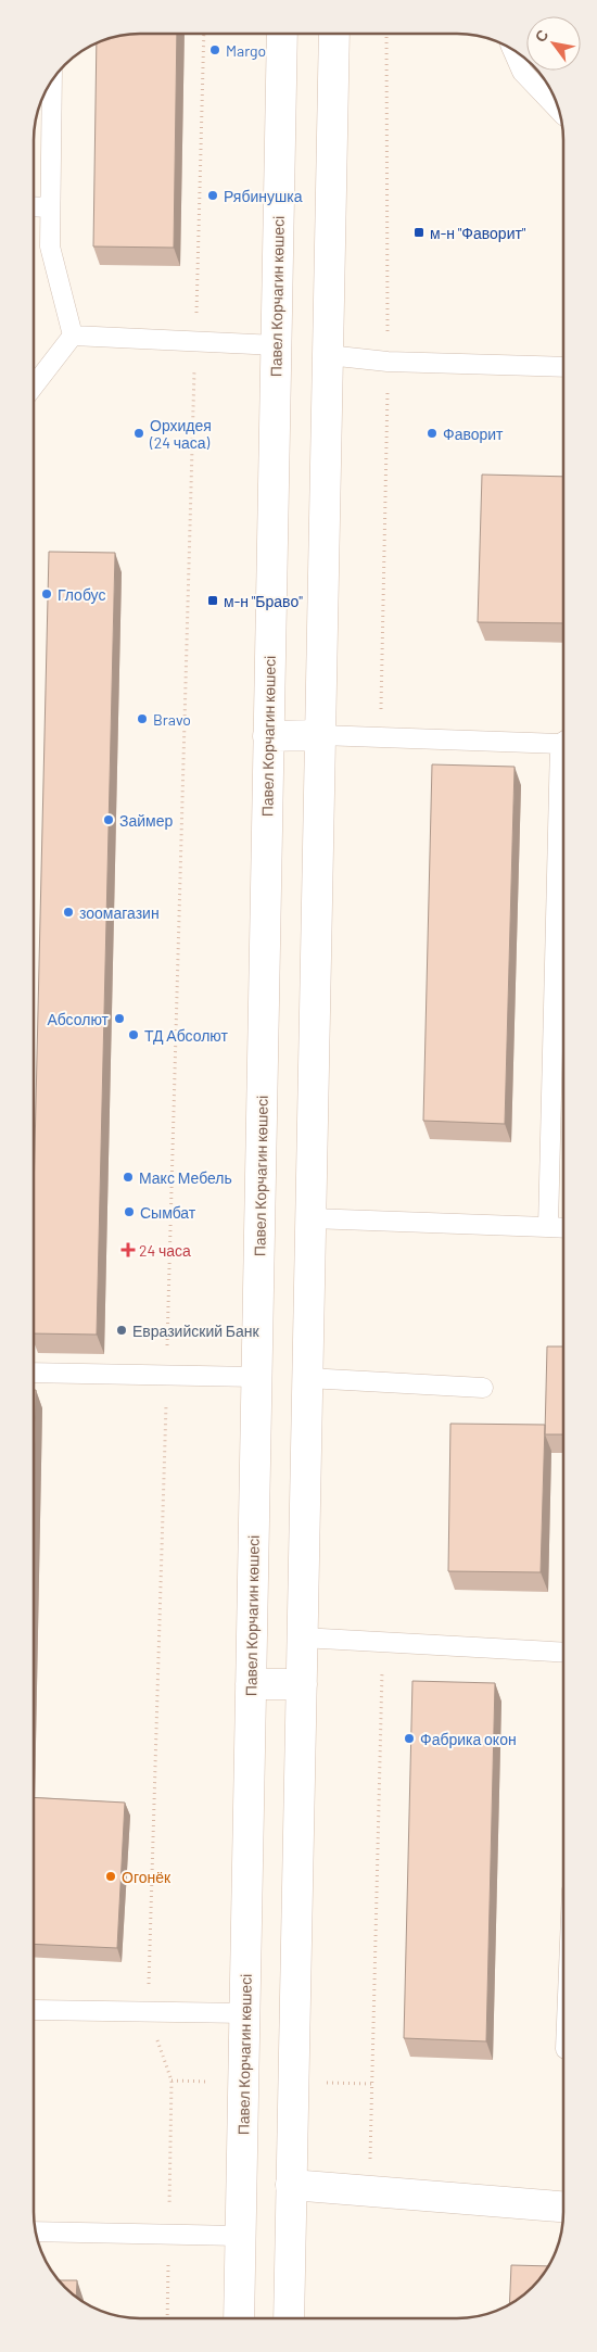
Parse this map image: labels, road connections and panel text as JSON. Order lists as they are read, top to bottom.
{
  "streets": {
    "street": ["Павел Корчагин көшесі"]
  },
  "places": {
    "other": [
      "Margo",
      "Рябинушка",
      "Орхидея (24 часа)",
      "Фаворит",
      "Глобус",
      "Bravo",
      "Займер",
      "зоомагазин",
      "Абсолют",
      "ТД Абсолют",
      "Макс Мебель",
      "Сымбат",
      "Евразийский Банк",
      "Фабрика окон",
      "Огонёк"
    ],
    "transit": ["м-н \"Фаворит\"", "м-н \"Браво\""],
    "health": ["24 часа"]
  },
  "north": "top left"
}
